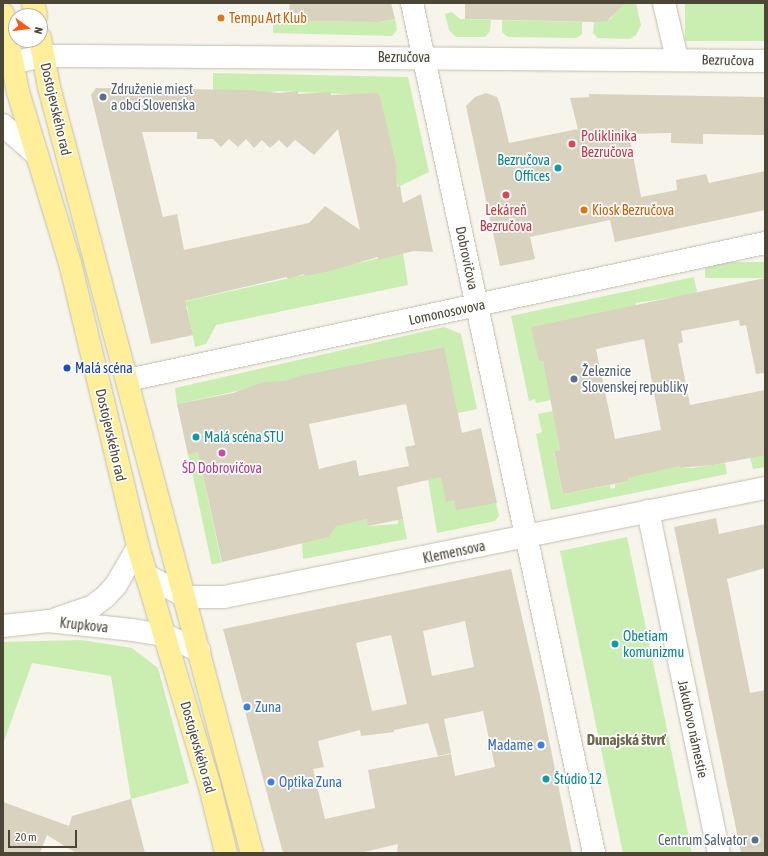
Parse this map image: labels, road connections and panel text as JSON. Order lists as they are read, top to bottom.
{
  "streets": {
    "main road": ["Dostojevského rad"],
    "street": [
      "Bezručova",
      "Dobrovičova",
      "Lomonosovova",
      "Klemensova",
      "Krupkova",
      "Jakubovo námestie"
    ]
  },
  "crossings": [
    ["Bezručova", "Dostojevského rad"],
    ["Bezručova", "Dobrovičova"],
    ["Dostojevského rad", "Lomonosovova"],
    ["Dostojevského rad", "Klemensova"],
    ["Dostojevského rad", "Krupkova"],
    ["Dobrovičova", "Lomonosovova"],
    ["Dobrovičova", "Klemensova"],
    ["Klemensova", "Jakubovo námestie"]
  ],
  "districts": ["Dunajská štvrť"],
  "places": [
    "Tempu Art Klub",
    "Združenie miest a obcí Slovenska",
    "Poliklinika Bezručova",
    "Bezručova Offices",
    "Lekáreň Bezručova",
    "Kiosk Bezručova",
    "Malá scéna",
    "Železnice Slovenskej republiky",
    "Malá scéna STU",
    "ŠD Dobrovičova",
    "Obetiam komunizmu",
    "Zuna",
    "Madame",
    "Štúdio 12",
    "Optika Zuna",
    "Centrum Salvator"
  ],
  "scale_bar": "20 m",
  "north": "right"
}
